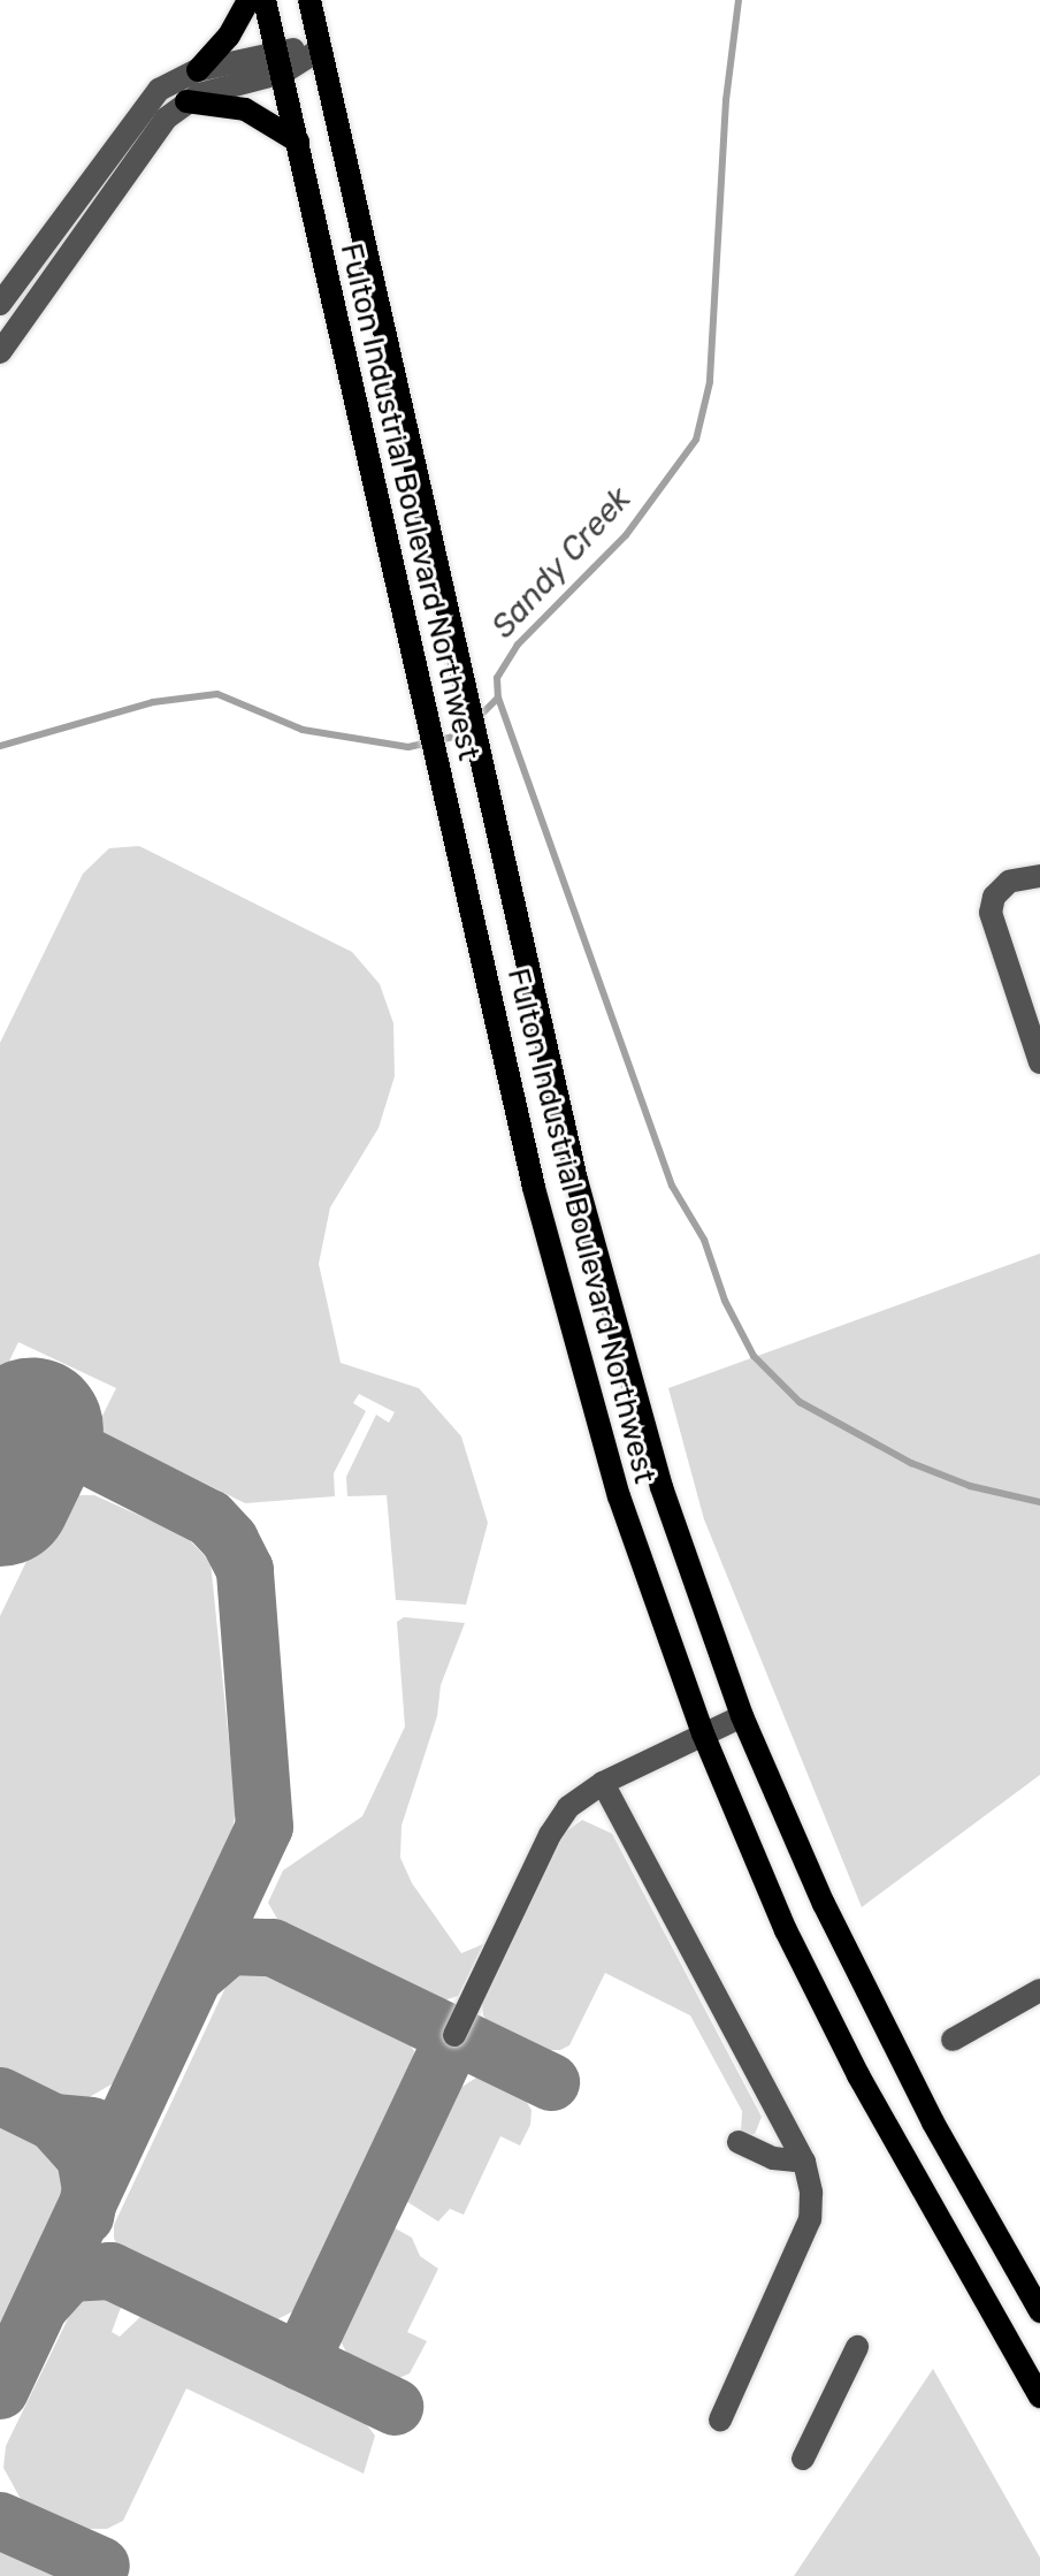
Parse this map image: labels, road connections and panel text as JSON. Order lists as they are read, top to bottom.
{
  "streets": {
    "main road": ["Fulton Industrial Boulevard Northwest"]
  },
  "water": ["Sandy Creek"]
}
